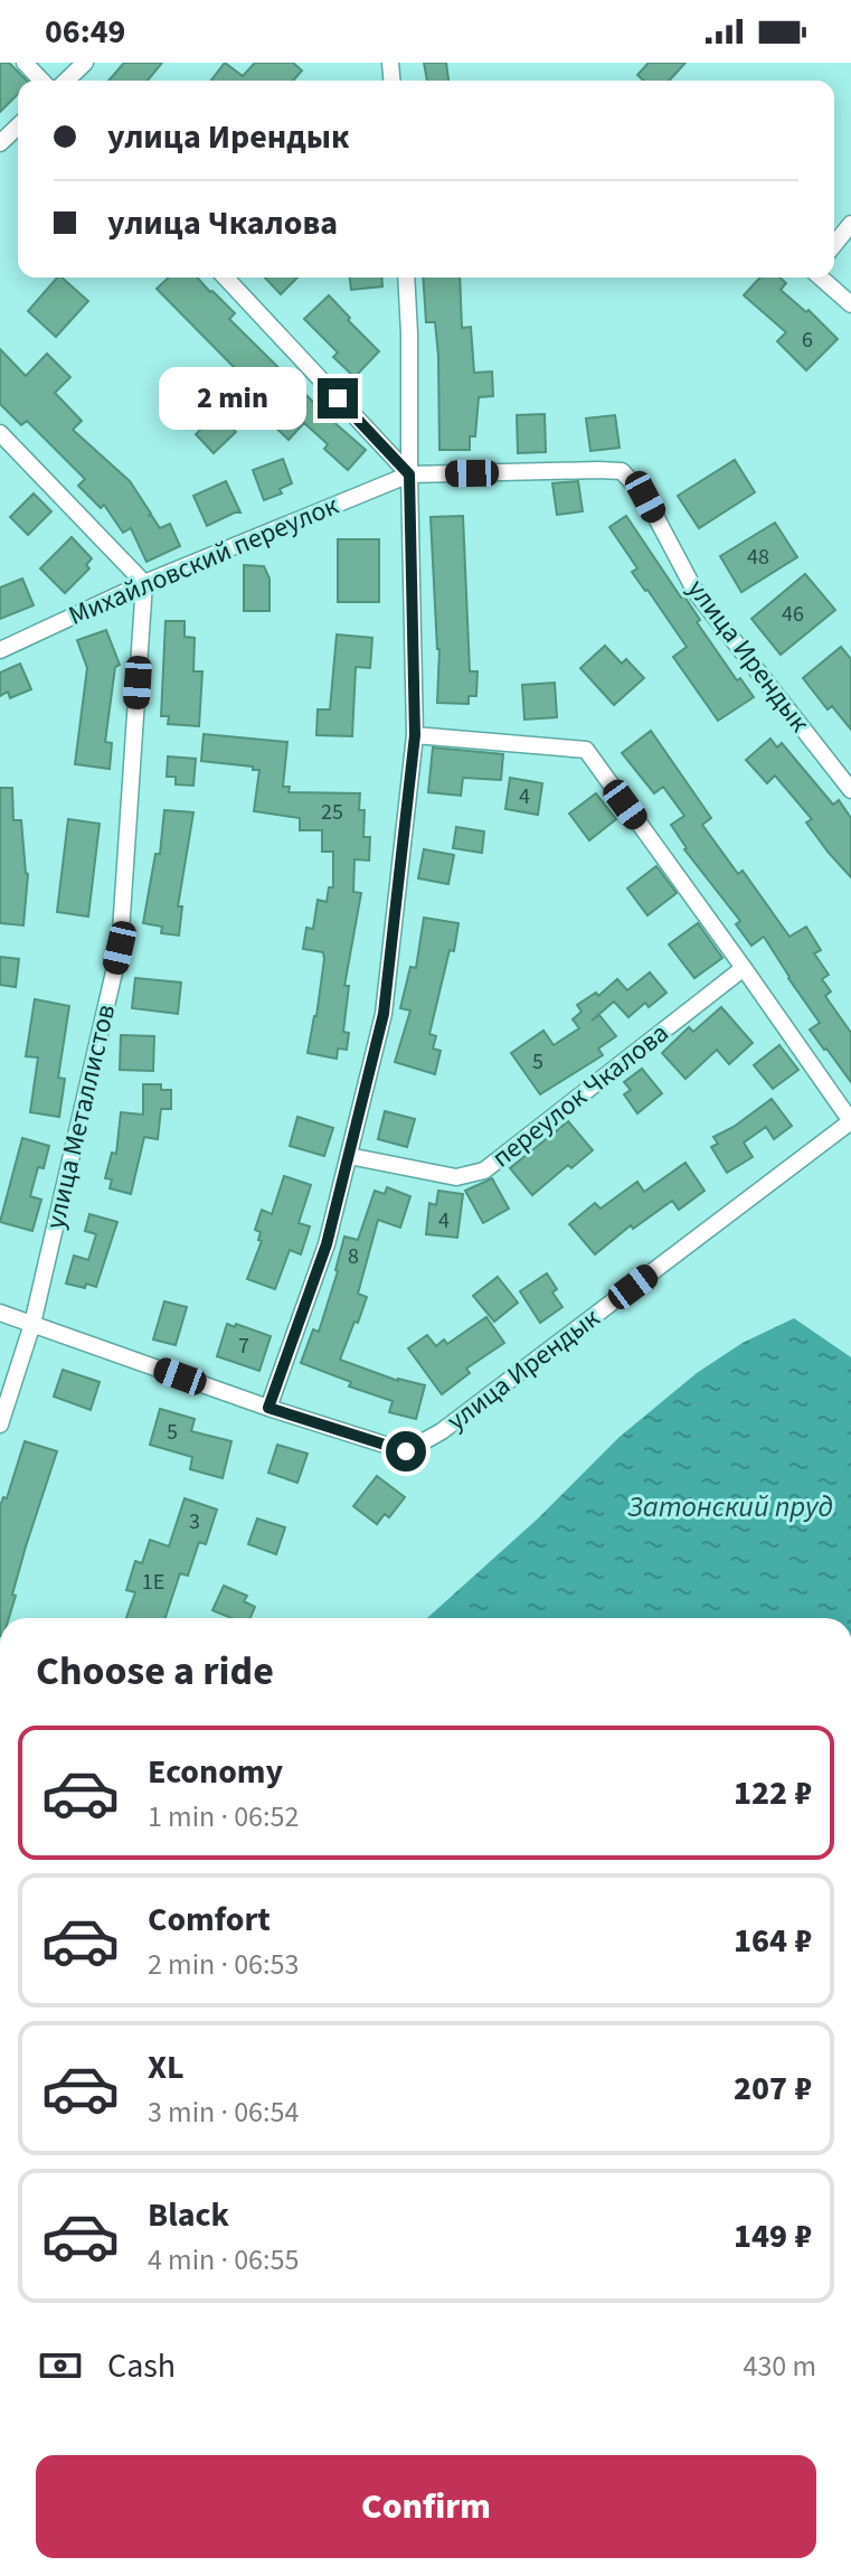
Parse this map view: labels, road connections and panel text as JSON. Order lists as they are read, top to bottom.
{
  "streets": {
    "street": [
      "Михайловский переулок",
      "улица Ирендык",
      "переулок Чкалова",
      "улица Металлистов"
    ]
  },
  "crossings": [
    ["Михайловский переулок", "улица Ирендык"],
    ["Михайловский переулок", "улица Металлистов"],
    ["улица Ирендык", "улица Металлистов"]
  ],
  "water": ["Затонский пруд"],
  "house_numbers": [
    "6",
    "48",
    "46",
    "4",
    "25",
    "5",
    "4",
    "8",
    "7",
    "5",
    "3",
    "1Е"
  ],
  "page": {
    "status": "06:49",
    "banner": ["улица Ирендык", "улица Чкалова"],
    "bubble": "2 min",
    "heading": "Choose a ride",
    "list": [
      {
        "name": "Economy",
        "note": "1 min · 06:52",
        "value": "122 ₽"
      },
      {
        "name": "Comfort",
        "note": "2 min · 06:53",
        "value": "164 ₽"
      },
      {
        "name": "XL",
        "note": "3 min · 06:54",
        "value": "207 ₽"
      },
      {
        "name": "Black",
        "note": "4 min · 06:55",
        "value": "149 ₽"
      }
    ],
    "pay": ["Cash", "430 m"],
    "buttons": "Confirm"
  }
}
